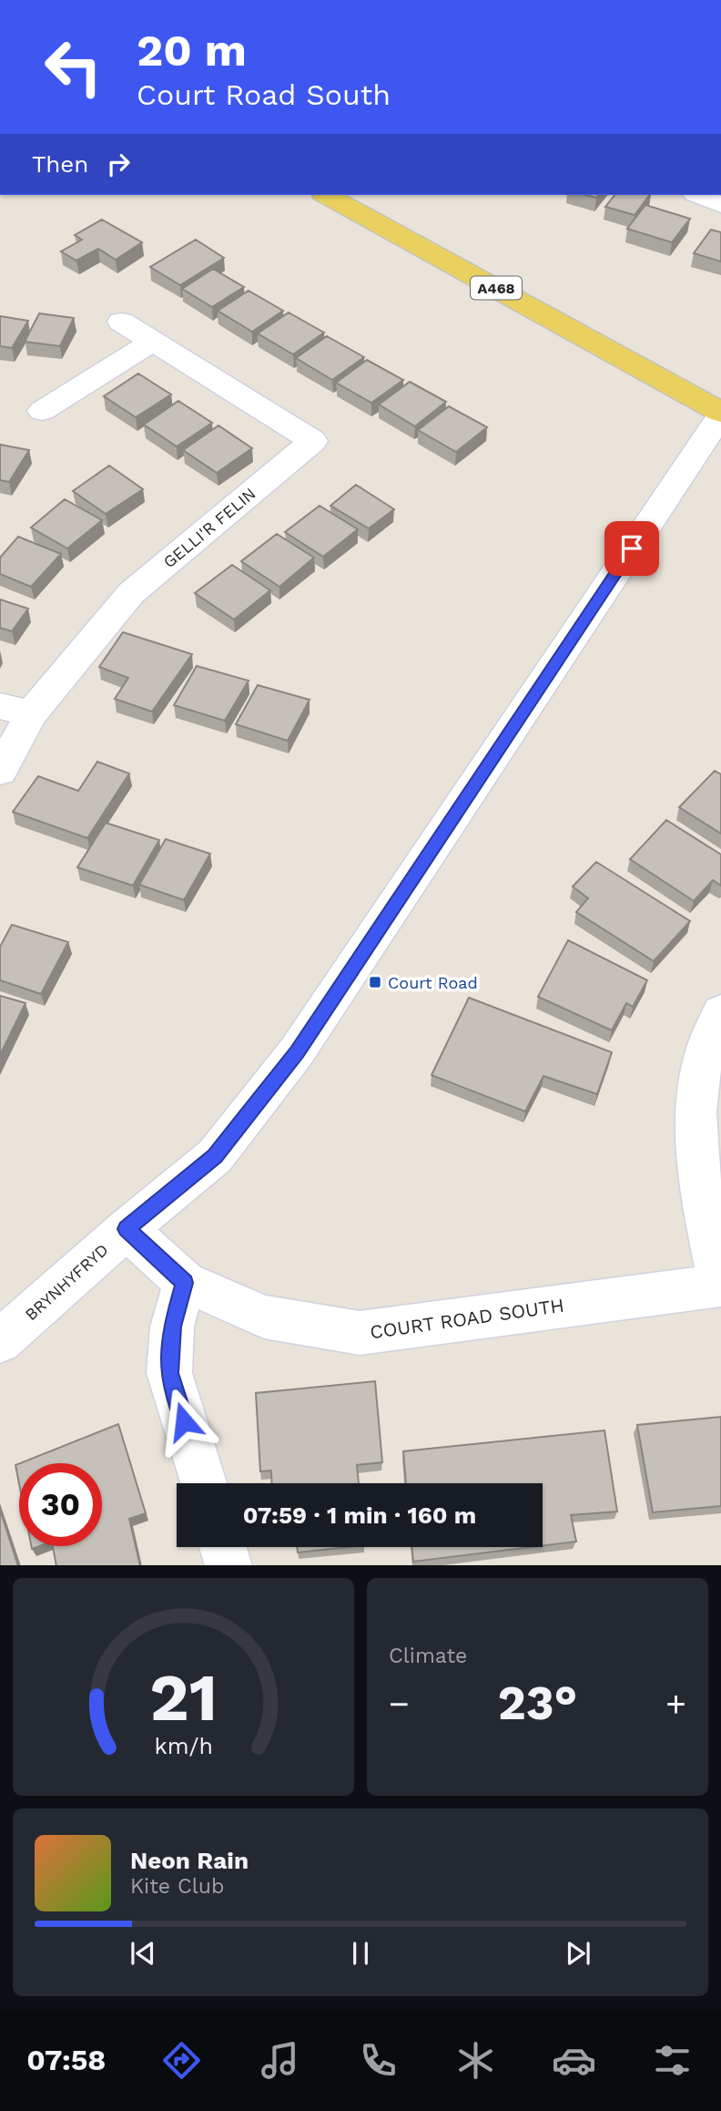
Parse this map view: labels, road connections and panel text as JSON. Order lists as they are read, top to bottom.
{
  "streets": {
    "main road": ["A468"],
    "street": ["GELLI'R FELIN", "BRYNHYFRYD", "COURT ROAD SOUTH"]
  },
  "crossings": [
    ["A468", "BRYNHYFRYD"],
    ["BRYNHYFRYD", "COURT ROAD SOUTH"]
  ],
  "places": {
    "transit": ["Court Road"]
  },
  "page": {
    "turn": ["20 m", "Court Road South"],
    "then": "Then",
    "limit": "30",
    "trip": "07:59 · 1 min · 160 m",
    "tile": "Climate",
    "heat": ["−", "23°", "+"],
    "song": ["Neon Rain", "Kite Club"],
    "tabs": "07:58",
    "gauge": ["21", "km/h"]
  }
}
